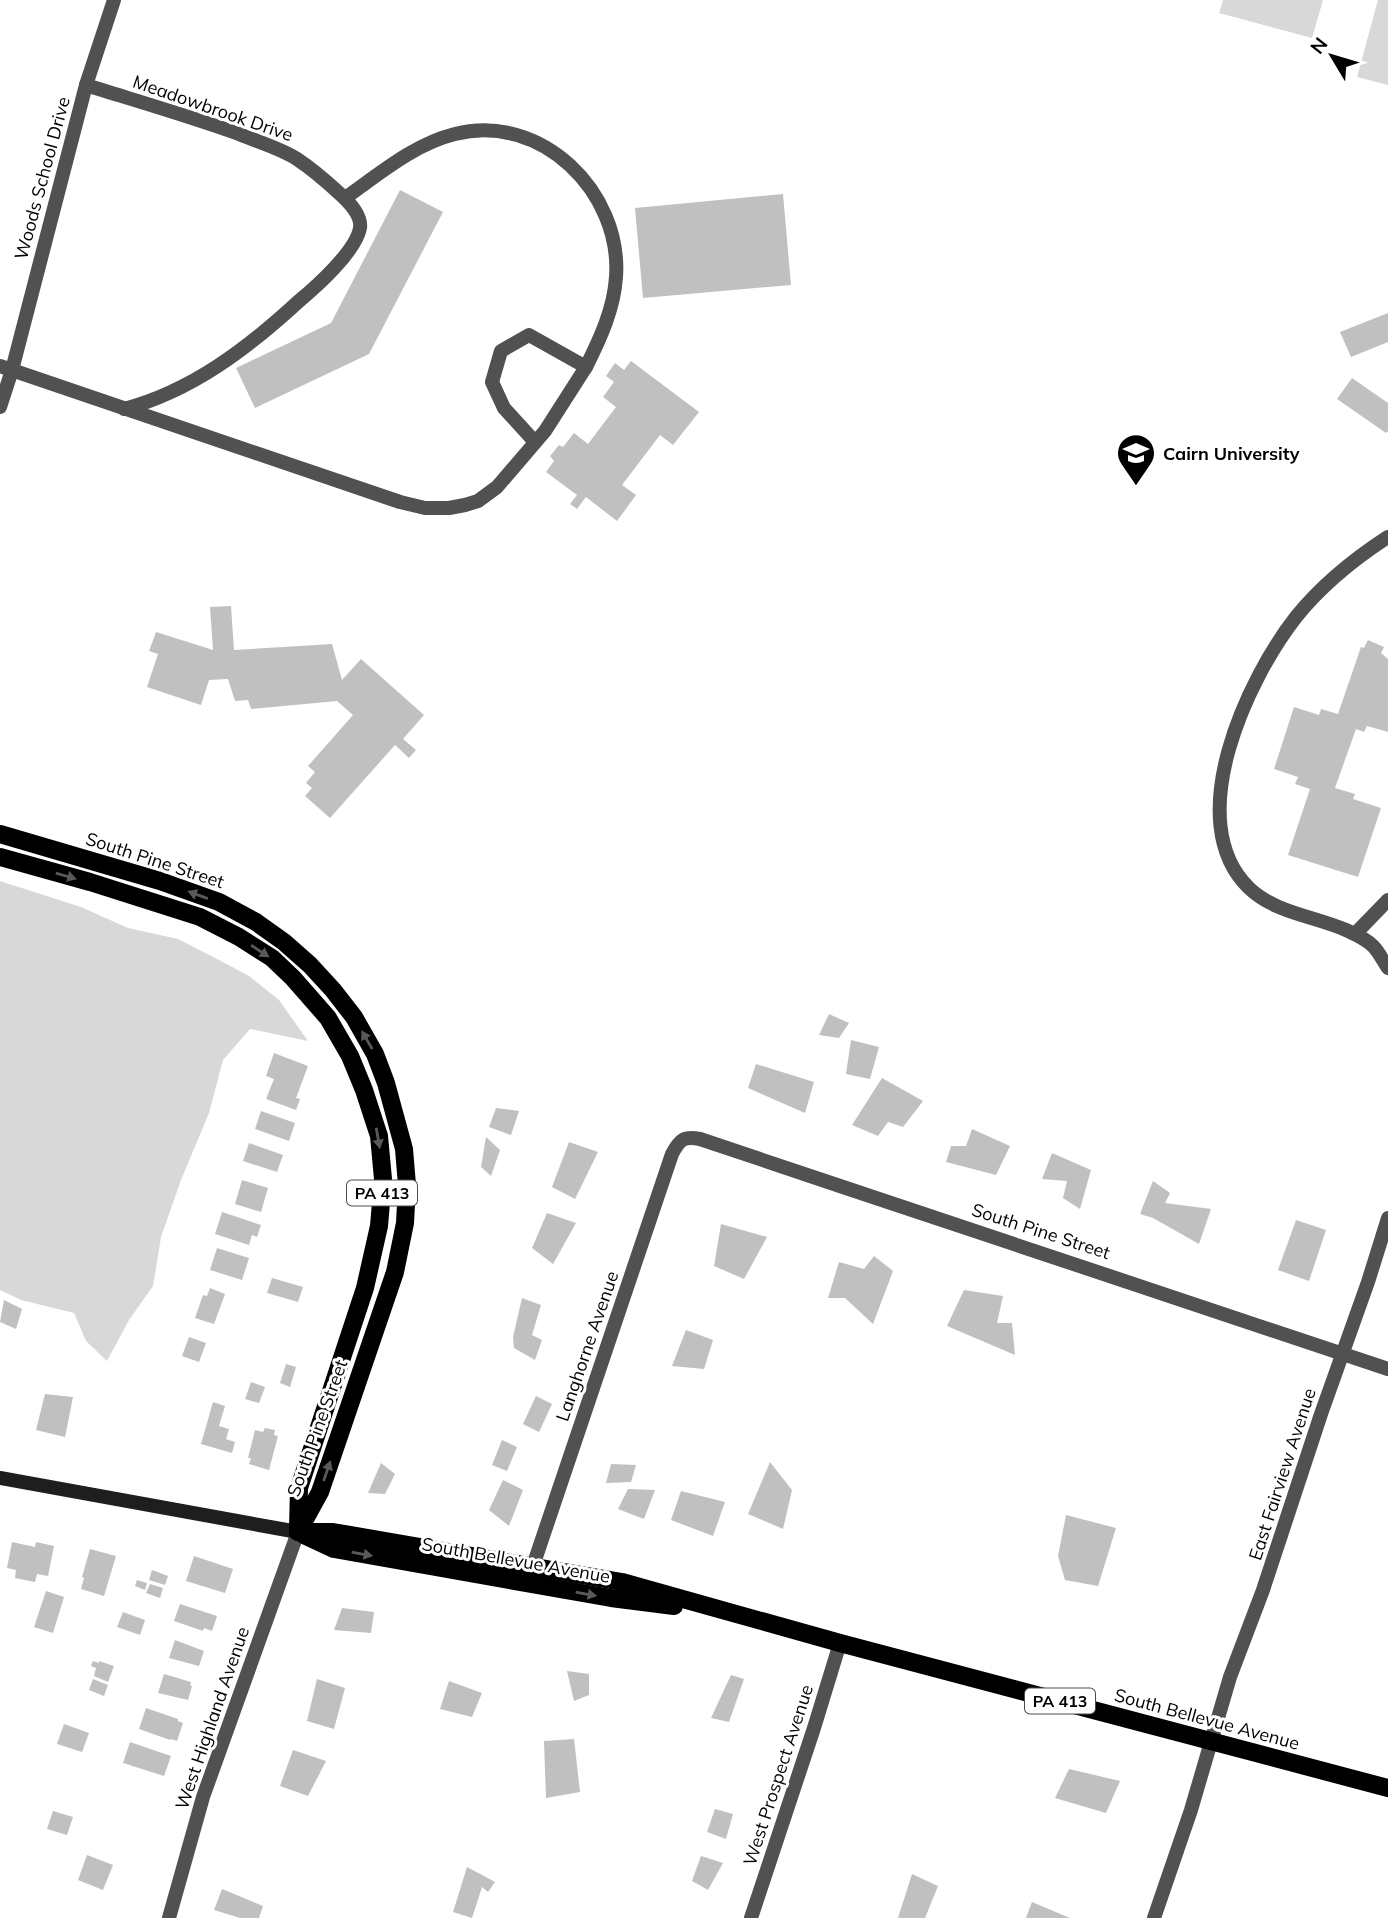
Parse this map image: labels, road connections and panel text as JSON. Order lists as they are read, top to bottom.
{
  "streets": {
    "main road": ["South Pine Street", "PA 413", "South Bellevue Avenue"],
    "street": [
      "Meadowbrook Drive",
      "Woods School Drive",
      "Langhorne Avenue",
      "East Fairview Avenue",
      "West Highland Avenue",
      "West Prospect Avenue"
    ]
  },
  "crossings": [
    ["Meadowbrook Drive", "Woods School Drive"],
    ["South Pine Street", "Langhorne Avenue"],
    ["South Pine Street", "East Fairview Avenue"],
    ["South Pine Street", "South Bellevue Avenue"],
    ["South Pine Street", "West Highland Avenue"],
    ["Langhorne Avenue", "South Bellevue Avenue"],
    ["East Fairview Avenue", "South Bellevue Avenue"],
    ["South Bellevue Avenue", "West Highland Avenue"],
    ["South Bellevue Avenue", "West Prospect Avenue"]
  ],
  "places": {
    "school or university": ["Cairn University"]
  },
  "north": "top left"
}
